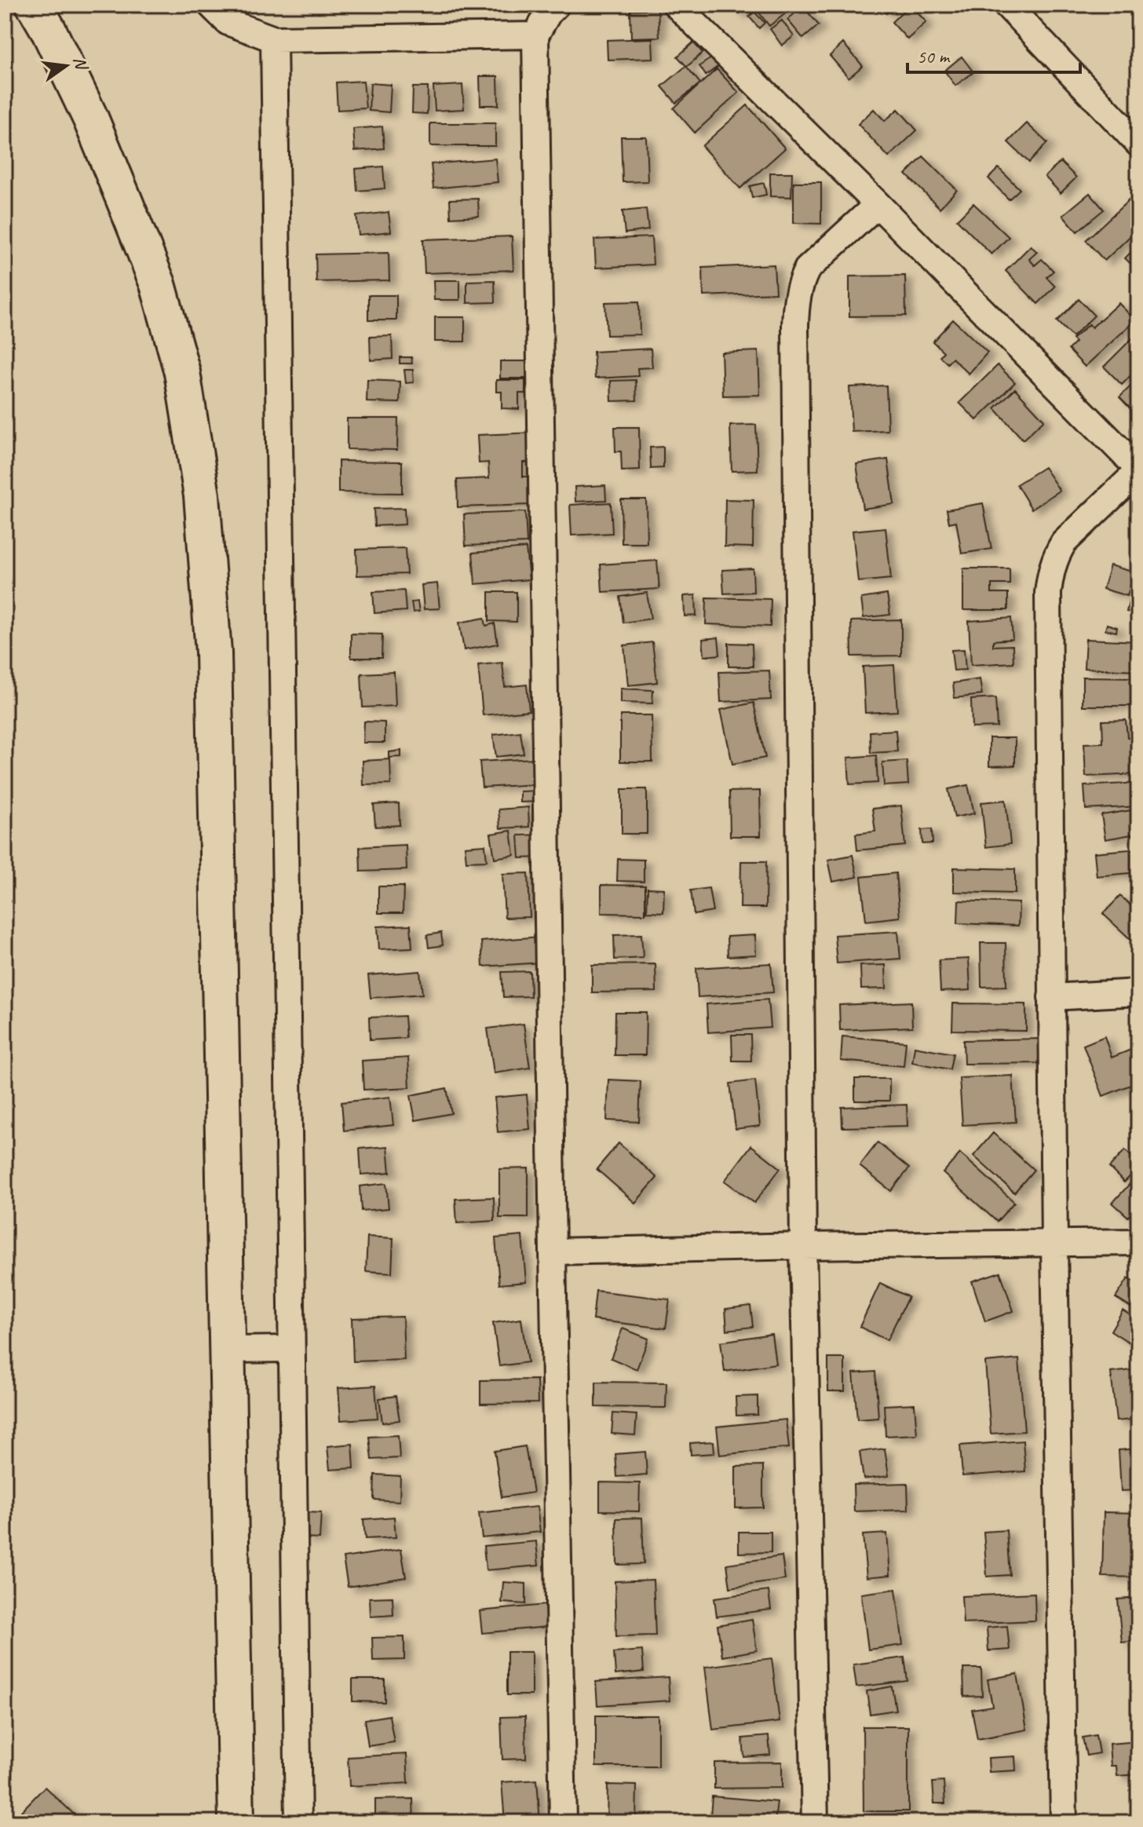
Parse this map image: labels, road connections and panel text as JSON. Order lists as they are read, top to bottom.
{
  "scale_bar": "50 m",
  "north": "right"
}
